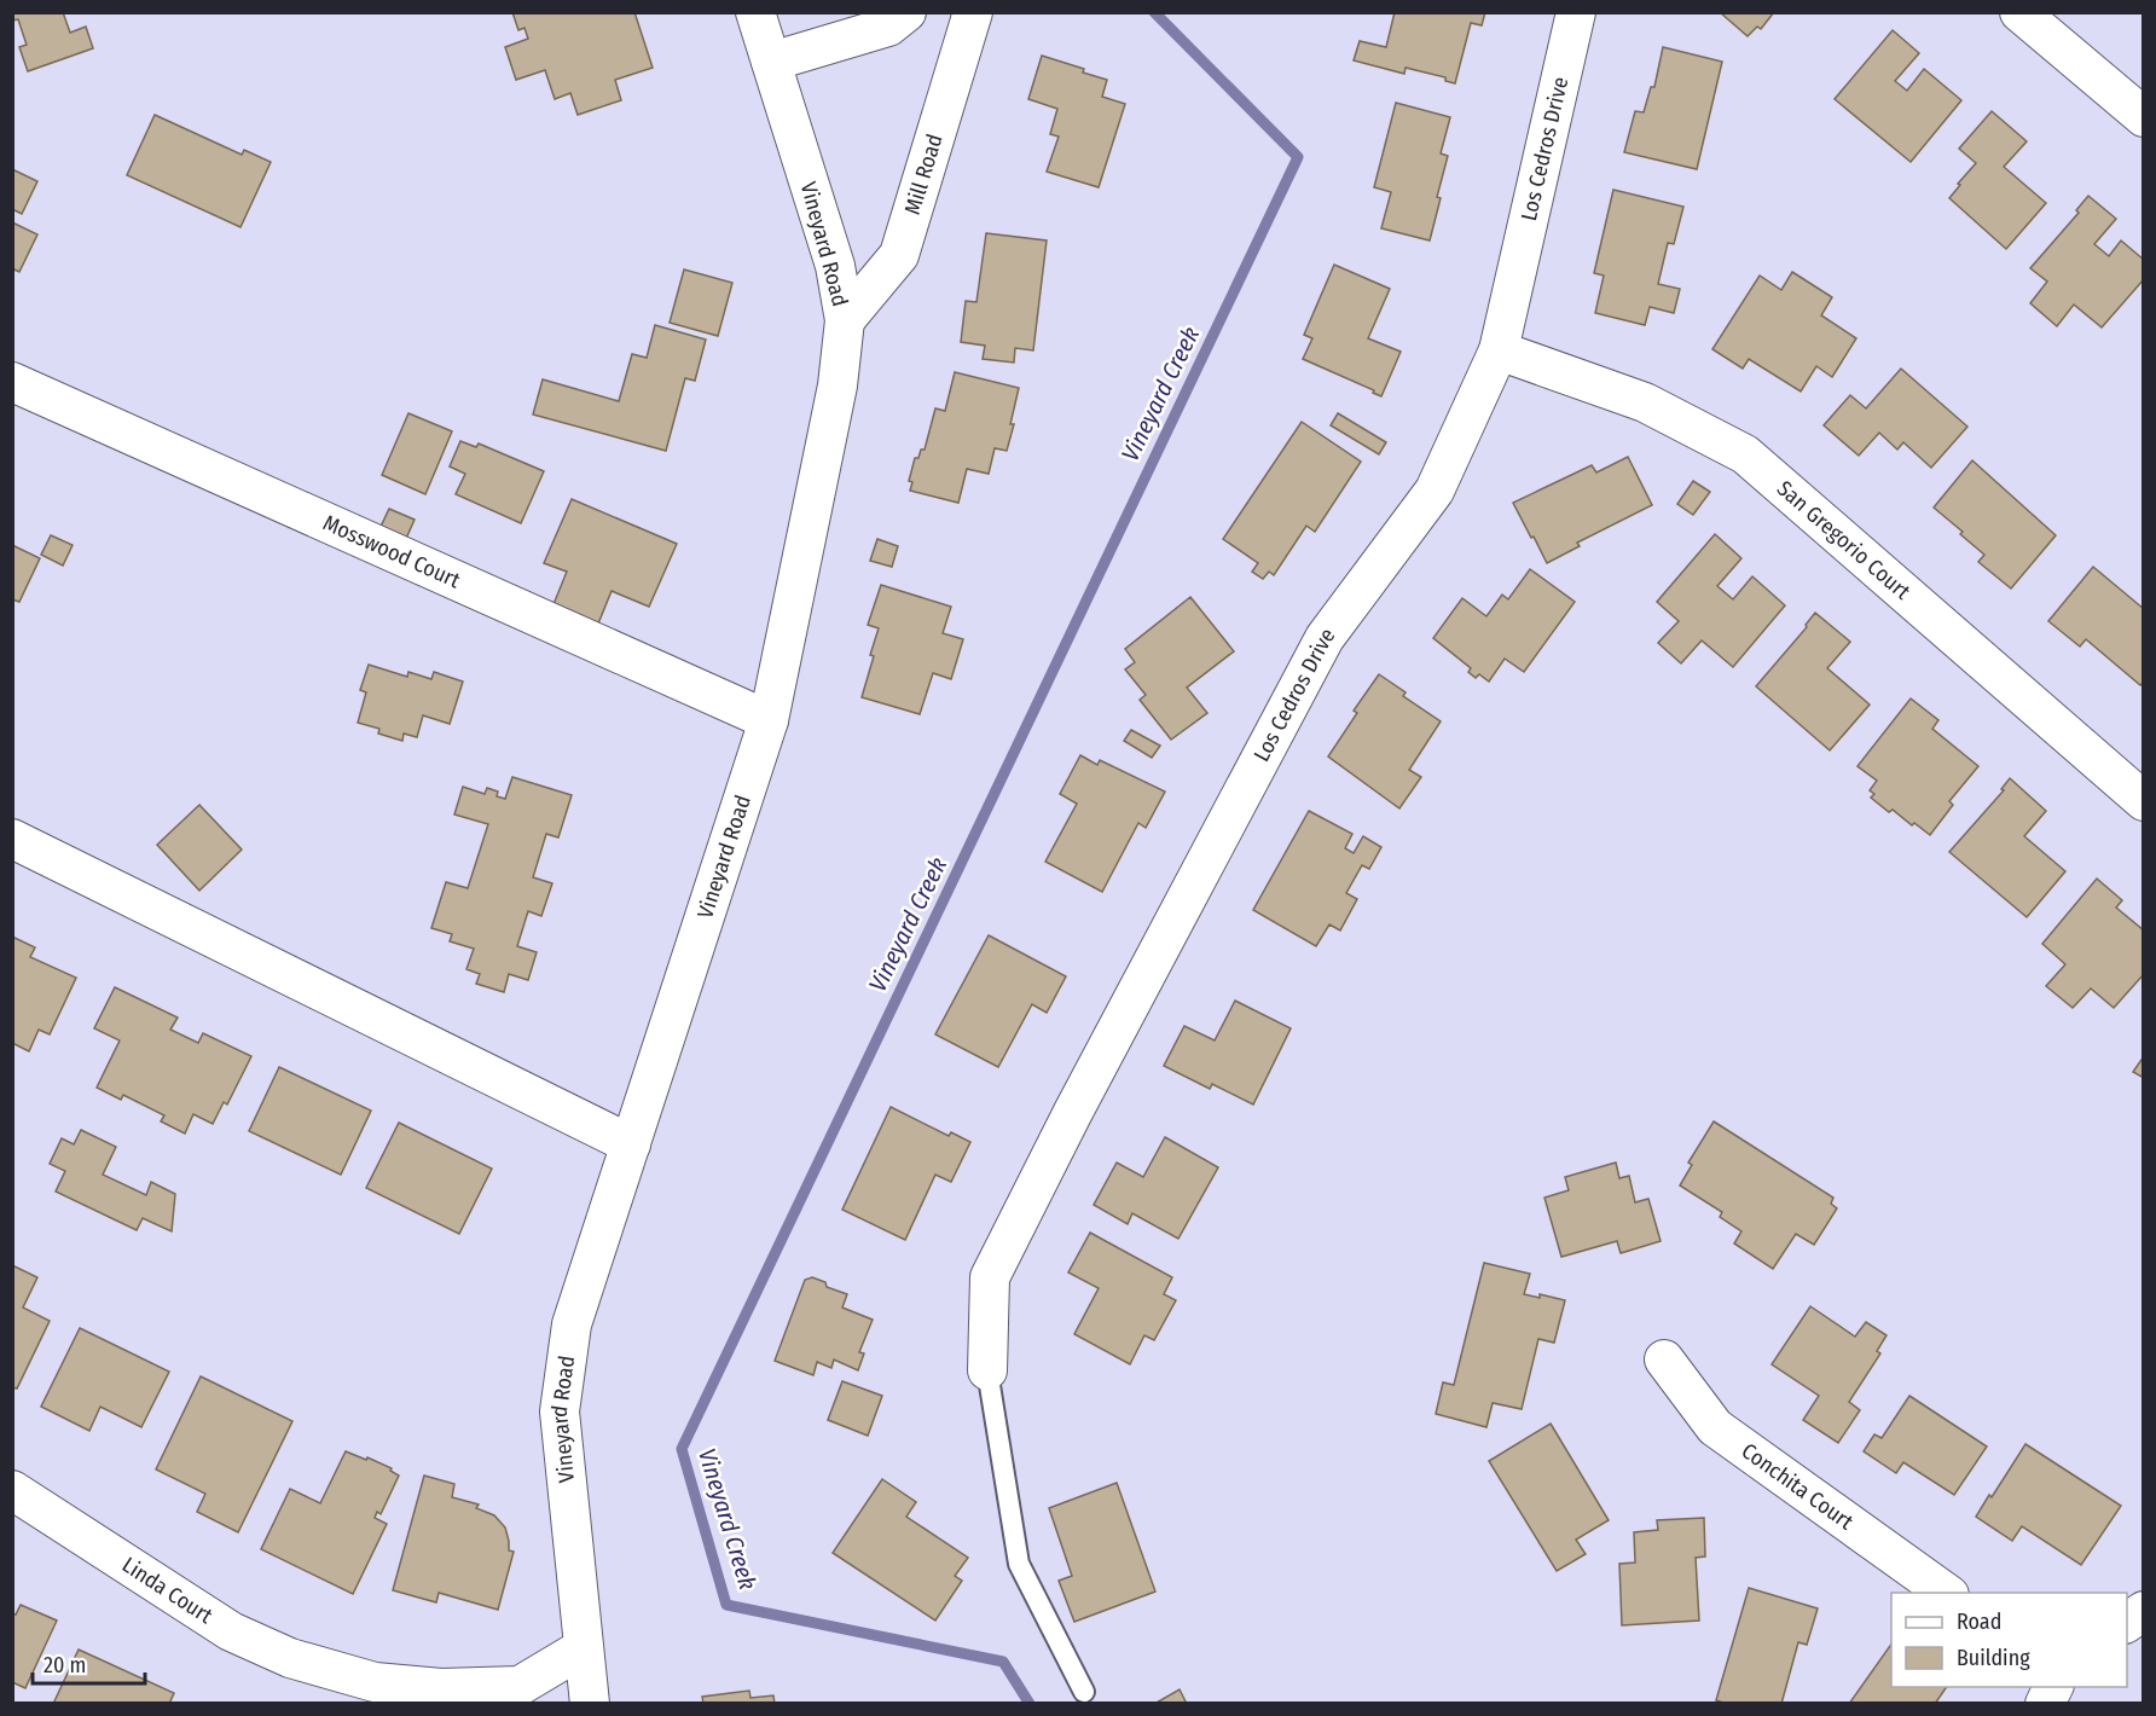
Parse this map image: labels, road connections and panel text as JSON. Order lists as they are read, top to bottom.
{
  "streets": {
    "street": [
      "Los Cedros Drive",
      "Mill Road",
      "Vineyard Road",
      "San Gregorio Court",
      "Mosswood Court",
      "Conchita Court",
      "Linda Court"
    ]
  },
  "crossings": [
    ["Los Cedros Drive", "San Gregorio Court"],
    ["Mill Road", "Vineyard Road"],
    ["Vineyard Road", "Mosswood Court"],
    ["Vineyard Road", "Linda Court"]
  ],
  "water": ["Vineyard Creek"],
  "legend": ["Road", "Building"],
  "scale_bar": "20 m"
}
